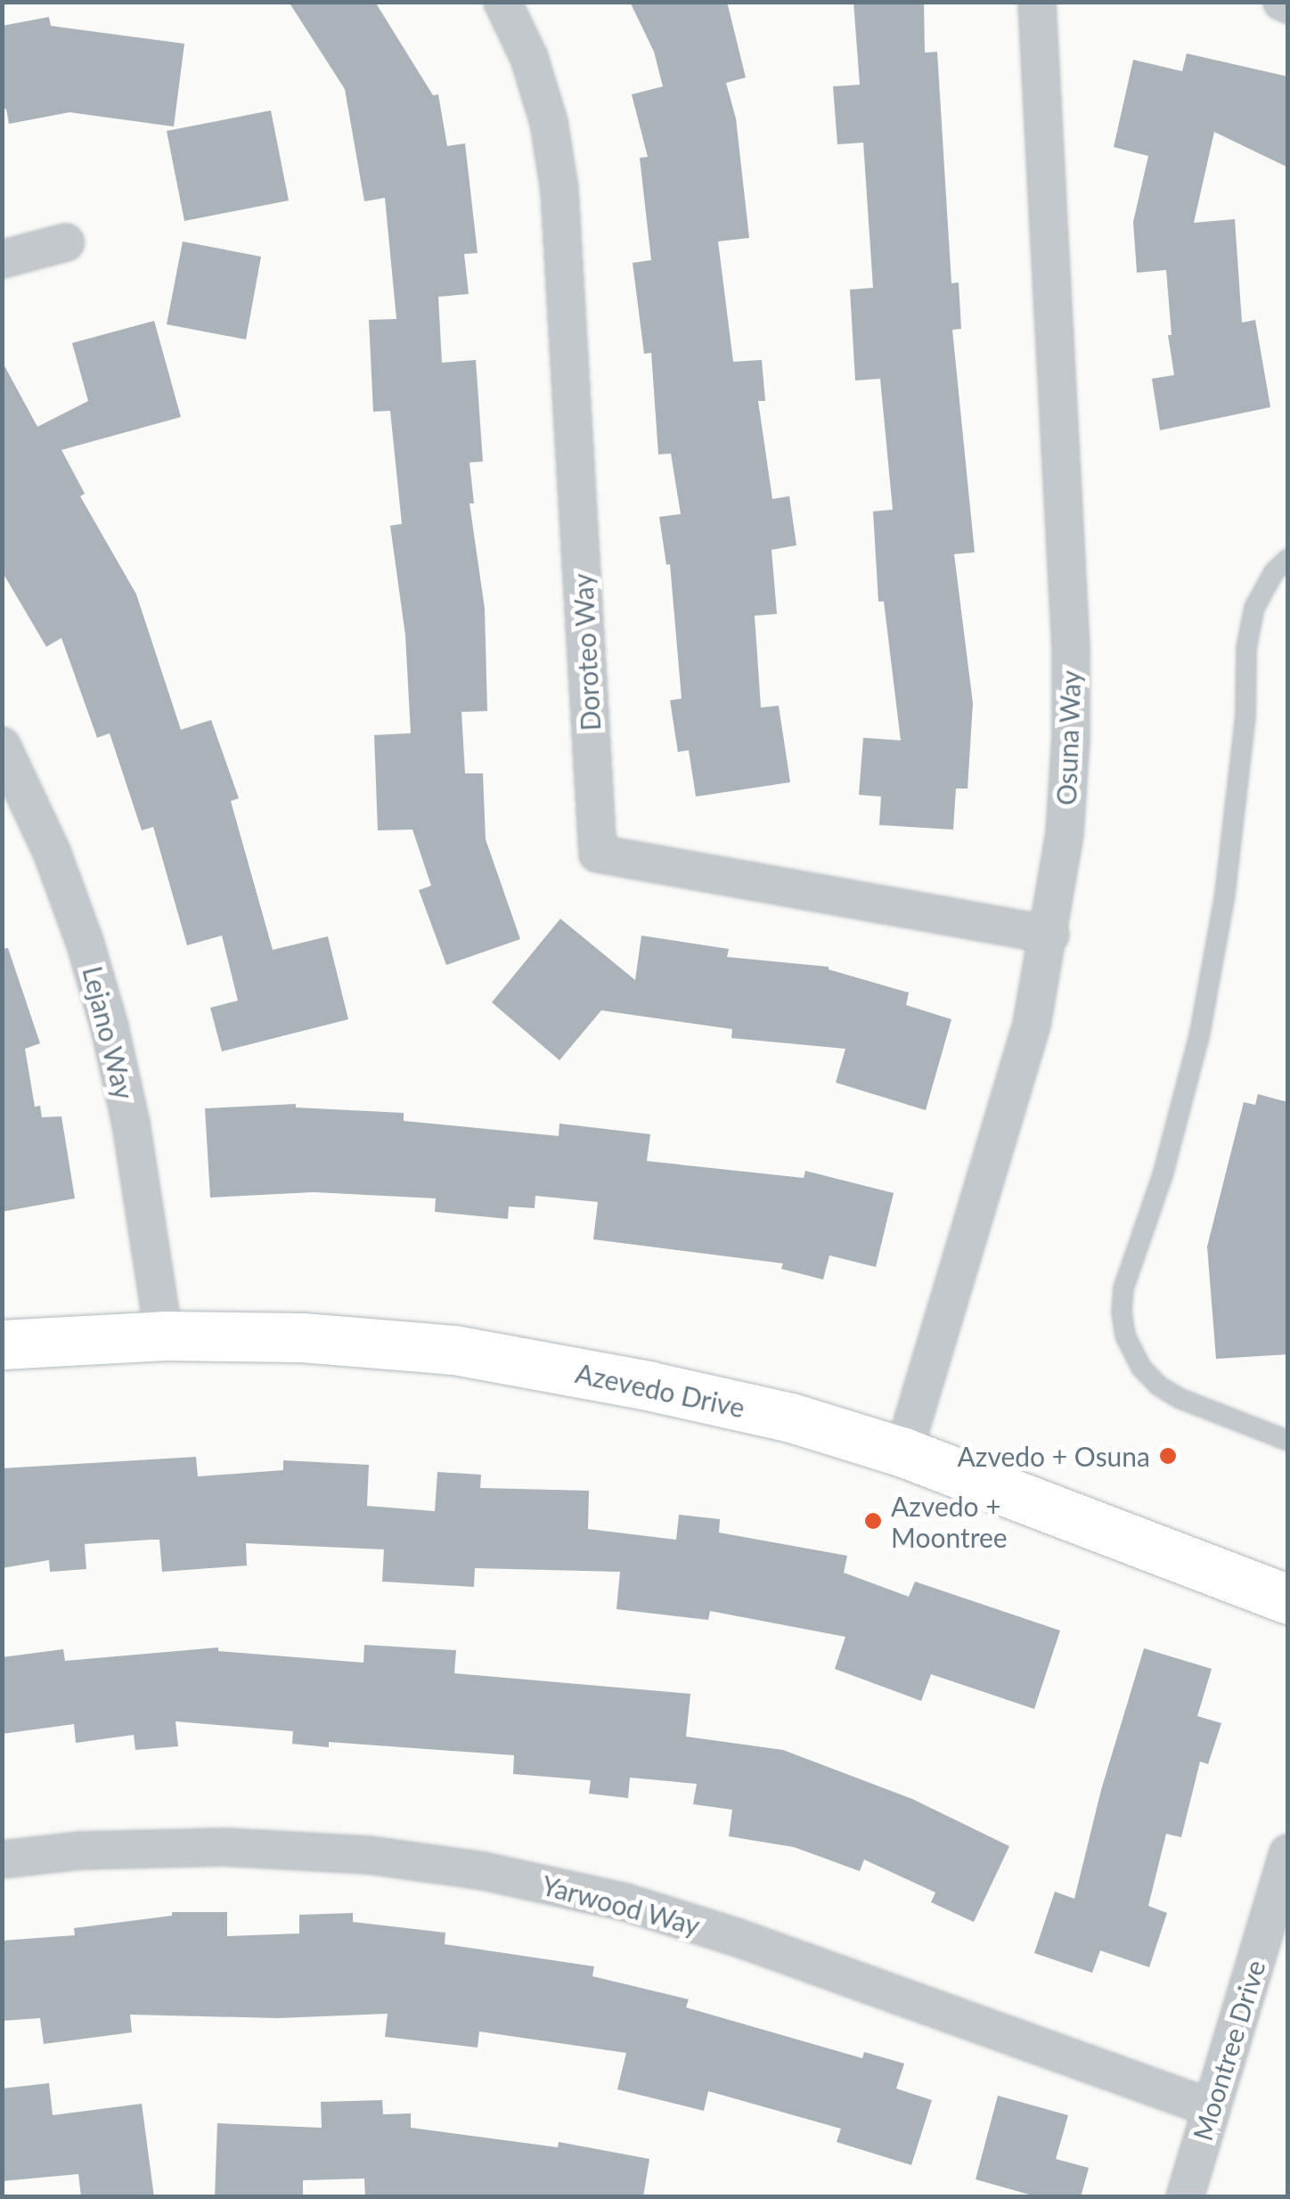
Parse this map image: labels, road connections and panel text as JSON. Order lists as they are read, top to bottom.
{
  "streets": {
    "street": [
      "Doroteo Way",
      "Osuna Way",
      "Lejano Way",
      "Azevedo Drive",
      "Yarwood Way",
      "Moontree Drive"
    ]
  },
  "crossings": [
    ["Doroteo Way", "Osuna Way"],
    ["Osuna Way", "Azevedo Drive"],
    ["Lejano Way", "Azevedo Drive"],
    ["Yarwood Way", "Moontree Drive"]
  ],
  "places": ["Azvedo + Osuna", "Azvedo + Moontree"]
}
